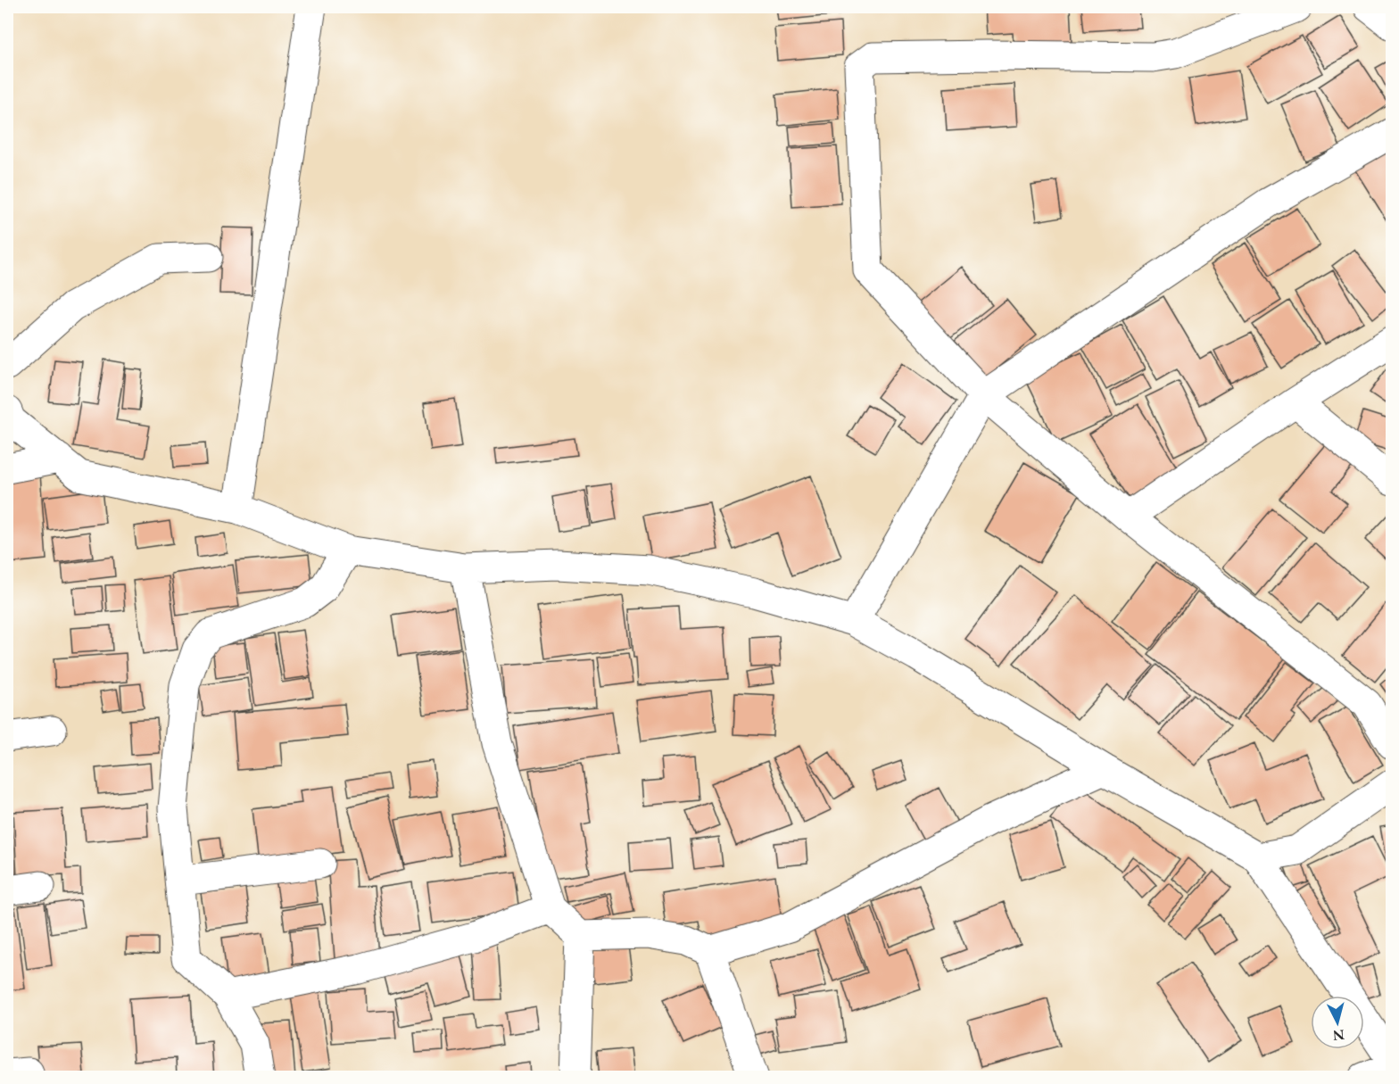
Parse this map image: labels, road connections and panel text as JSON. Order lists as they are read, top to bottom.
{
  "north": "bottom"
}
